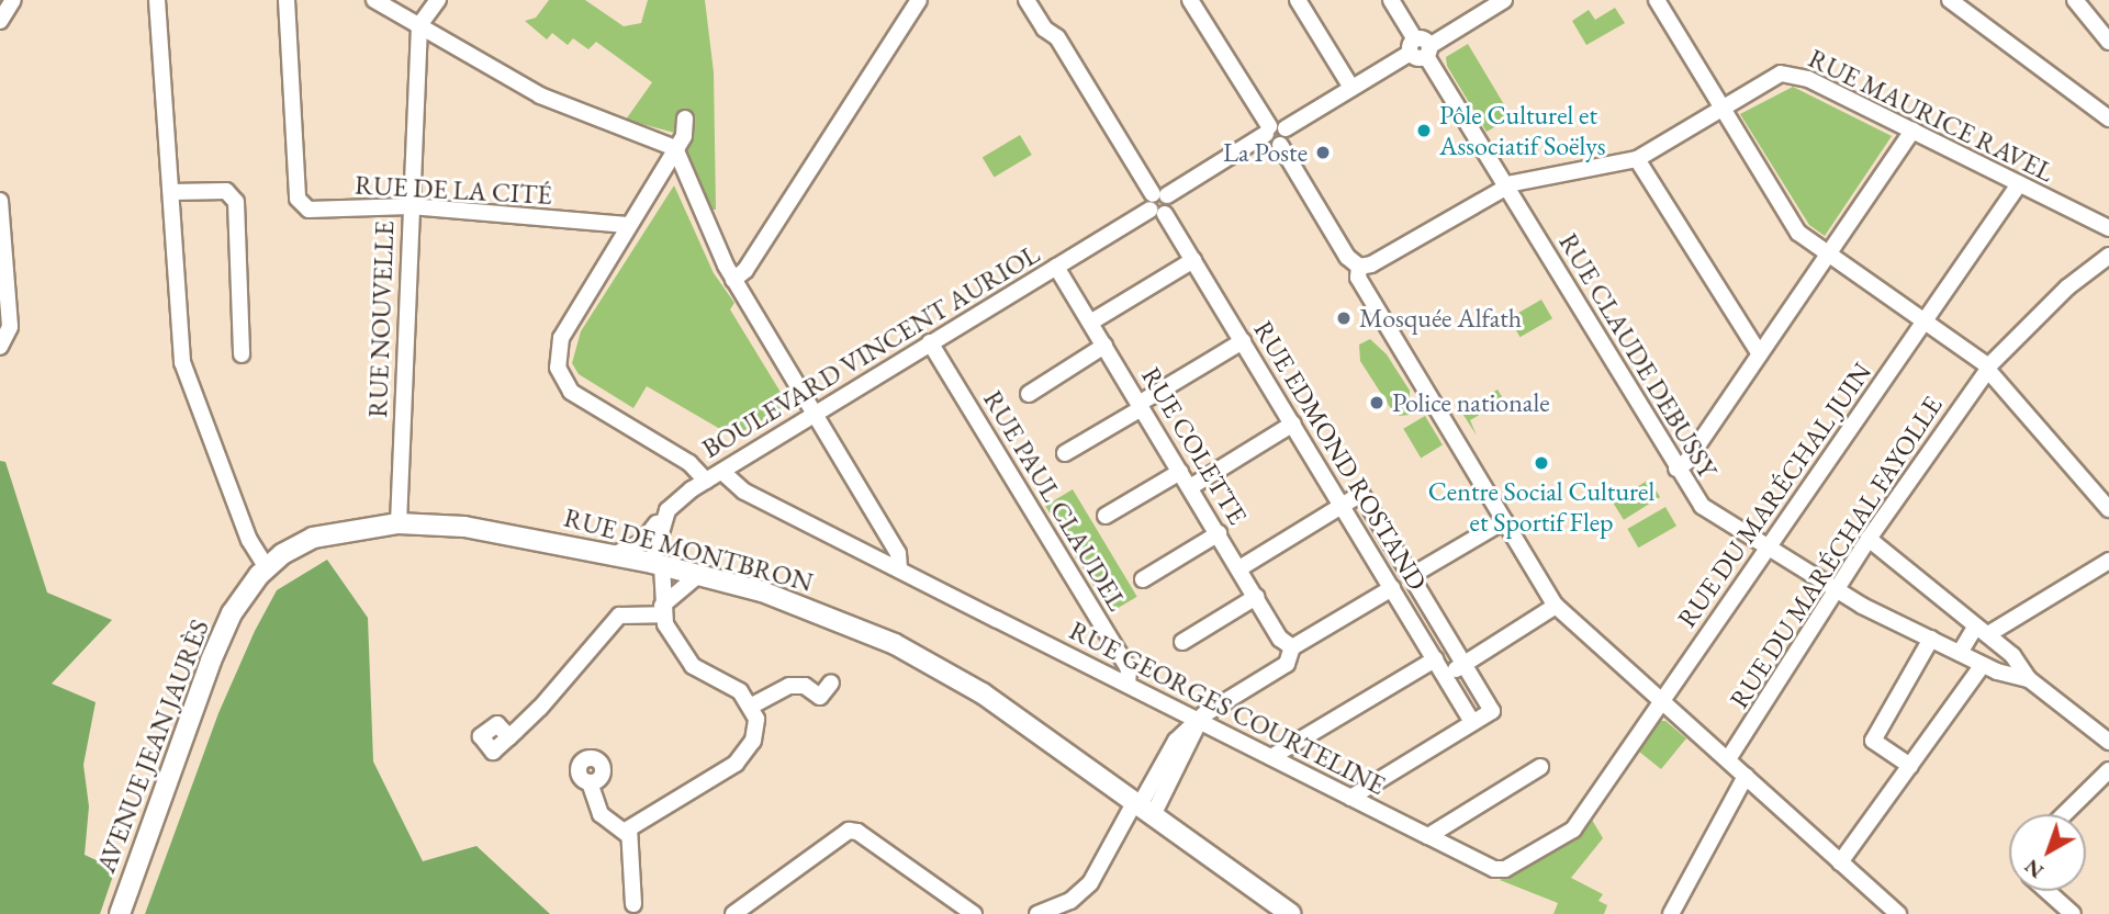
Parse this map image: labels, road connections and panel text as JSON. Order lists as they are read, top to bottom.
{
  "streets": {
    "main road": ["RUE DE MONTBRON", "AVENUE JEAN JAURÈS"],
    "street": [
      "RUE MAURICE RAVEL",
      "RUE DE LA CITÉ",
      "RUE NOUVELLE",
      "BOULEVARD VINCENT AURIOL",
      "RUE CLAUDE DEBUSSY",
      "RUE COLETTE",
      "RUE EDMOND ROSTAND",
      "RUE DU MARÉCHAL JUIN",
      "RUE PAUL CLAUDEL",
      "RUE DU MARÉCHAL FAYOLLE",
      "RUE GEORGES COURTELINE"
    ]
  },
  "crossings": [
    ["RUE MAURICE RAVEL", "RUE CLAUDE DEBUSSY"],
    ["RUE MAURICE RAVEL", "RUE DU MARÉCHAL JUIN"],
    ["RUE DE LA CITÉ", "RUE NOUVELLE"],
    ["RUE NOUVELLE", "RUE DE MONTBRON"],
    ["RUE NOUVELLE", "AVENUE JEAN JAURÈS"],
    ["BOULEVARD VINCENT AURIOL", "RUE COLETTE"],
    ["BOULEVARD VINCENT AURIOL", "RUE EDMOND ROSTAND"],
    ["BOULEVARD VINCENT AURIOL", "RUE PAUL CLAUDEL"],
    ["BOULEVARD VINCENT AURIOL", "RUE DE MONTBRON"],
    ["BOULEVARD VINCENT AURIOL", "RUE GEORGES COURTELINE"],
    ["RUE CLAUDE DEBUSSY", "RUE DU MARÉCHAL JUIN"],
    ["RUE CLAUDE DEBUSSY", "RUE DU MARÉCHAL FAYOLLE"],
    ["RUE DU MARÉCHAL JUIN", "RUE GEORGES COURTELINE"],
    ["RUE PAUL CLAUDEL", "RUE GEORGES COURTELINE"],
    ["RUE DE MONTBRON", "AVENUE JEAN JAURÈS"]
  ],
  "places": [
    "Pôle Culturel et Associatif Soëlys",
    "La Poste",
    "Mosquée Alfath",
    "Police nationale",
    "Centre Social Culturel et Sportif Flep"
  ],
  "north": "bottom left"
}
